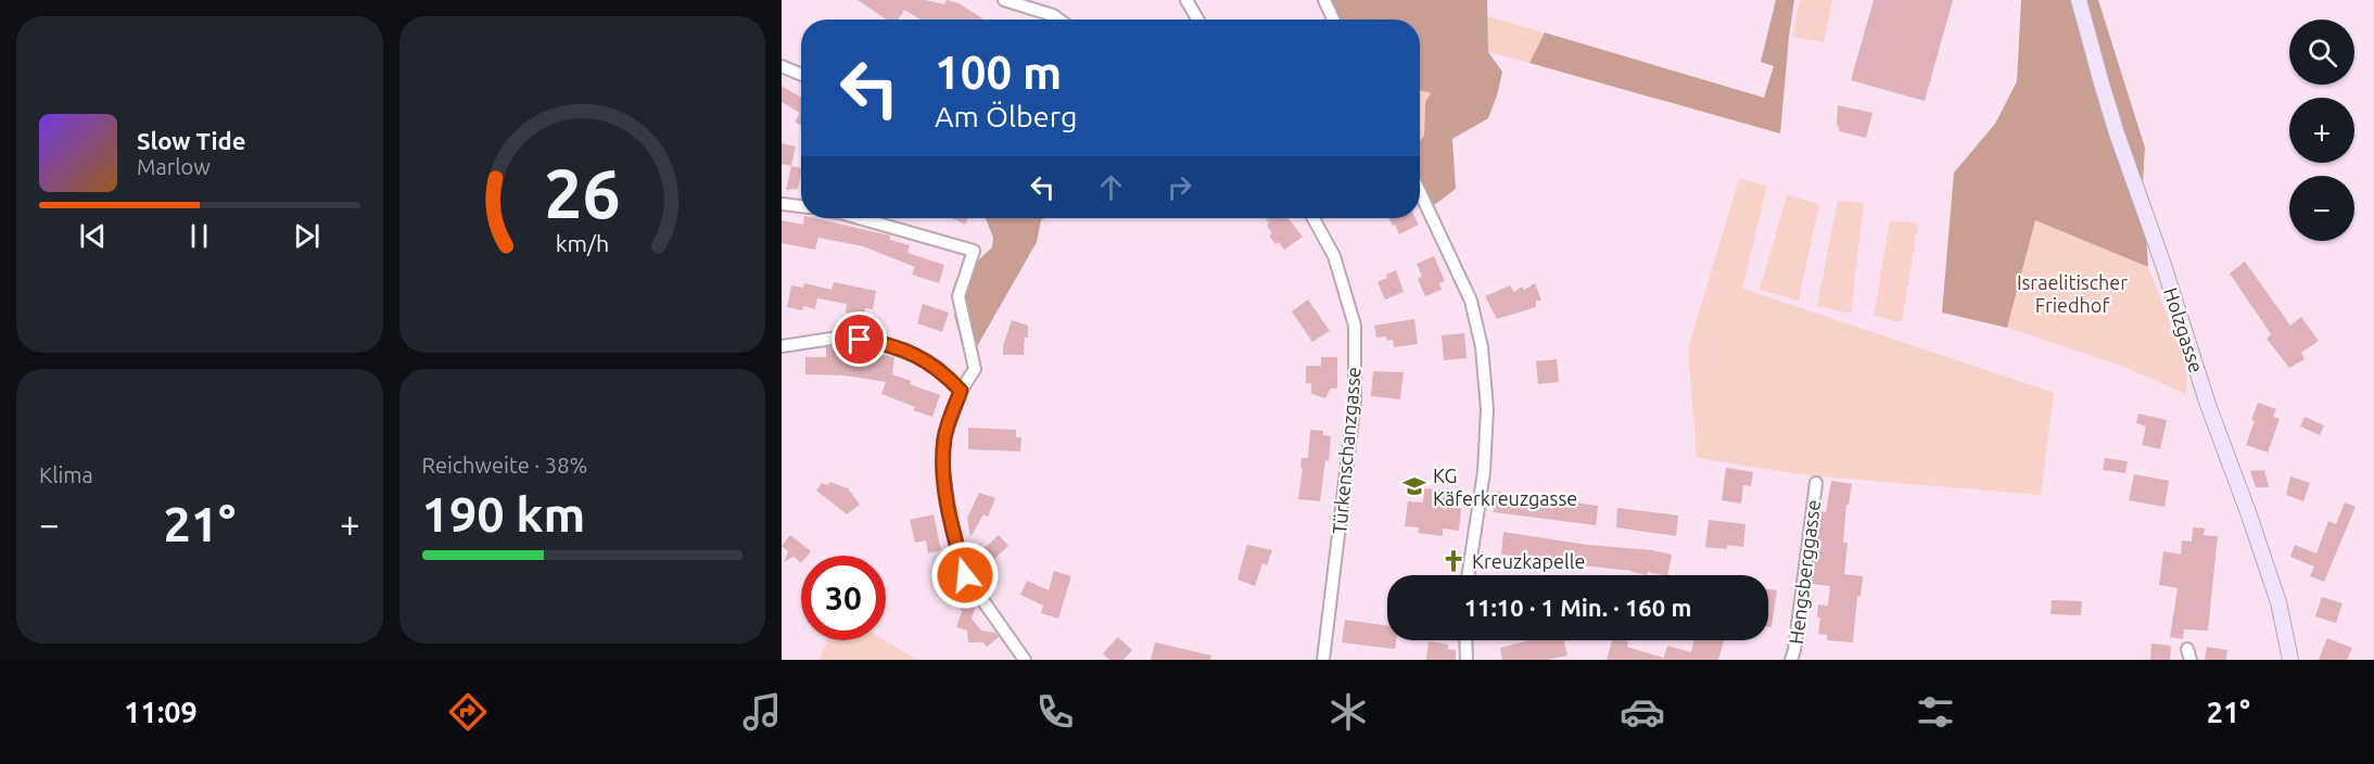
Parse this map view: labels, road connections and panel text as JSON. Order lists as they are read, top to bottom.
{
  "streets": {
    "street": ["Holzgasse", "Türkenschanzgasse", "Hengsberggasse"]
  },
  "parks": ["Israelitischer Friedhof"],
  "places": {
    "school or university": ["KG Käferkreuzgasse"],
    "church": ["Kreuzkapelle"]
  },
  "page": {
    "map_buttons": ["+", "−"],
    "turn": ["100 m", "Am Ölberg"],
    "song": ["Slow Tide", "Marlow"],
    "tile": [
      "Klima",
      ["Reichweite · 38%", "190 km"]
    ],
    "heat": ["−", "21°", "+"],
    "limit": "30",
    "trip": "11:10 · 1 Min. · 160 m",
    "tabs": ["11:09", "21°"],
    "gauge": ["26", "km/h"]
  }
}
